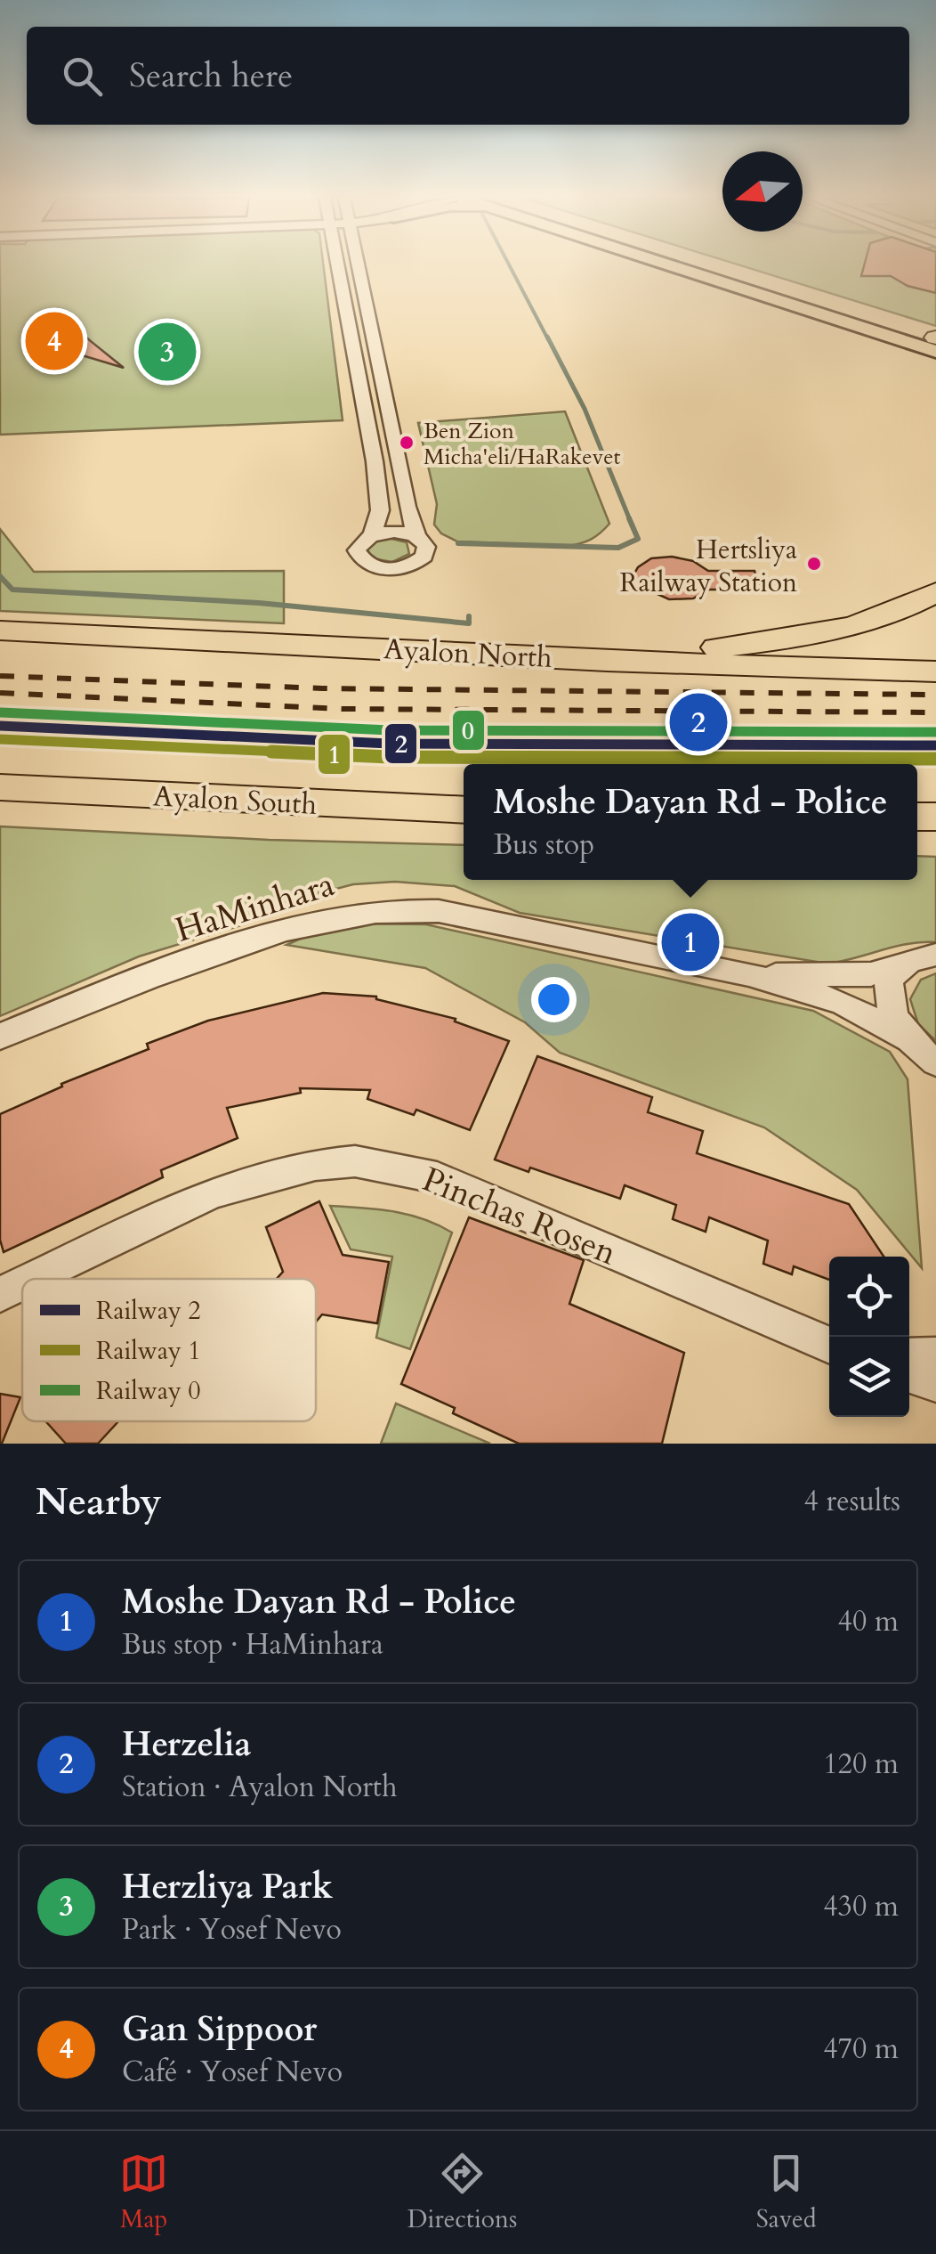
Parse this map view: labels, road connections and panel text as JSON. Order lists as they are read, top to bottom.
{
  "streets": {
    "highway": ["Ayalon North", "Ayalon South"],
    "street": ["HaMinhara", "Pinchas Rosen"]
  },
  "places": ["Ben Zion Micha'eli/HaRakevet", "Hertsliya Railway Station"],
  "lines": ["rail line 0", "rail line 2", "rail line 1"],
  "legend": ["Railway 2", "Railway 1", "Railway 0"],
  "north": "left",
  "page": {
    "search": "Search here",
    "pins": [
      "4",
      "3",
      "2",
      "1"
    ],
    "popup": ["Moshe Dayan Rd - Police", "Bus stop"],
    "heading": ["Nearby", "4 results"],
    "list": [
      {
        "mark": "1",
        "name": "Moshe Dayan Rd - Police",
        "note": "Bus stop · HaMinhara",
        "value": "40 m"
      },
      {
        "mark": "2",
        "name": "Herzelia",
        "note": "Station · Ayalon North",
        "value": "120 m"
      },
      {
        "mark": "3",
        "name": "Herzliya Park",
        "note": "Park · Yosef Nevo",
        "value": "430 m"
      },
      {
        "mark": "4",
        "name": "Gan Sippoor",
        "note": "Café · Yosef Nevo",
        "value": "470 m"
      }
    ],
    "nav": ["Map", "Directions", "Saved"]
  }
}
